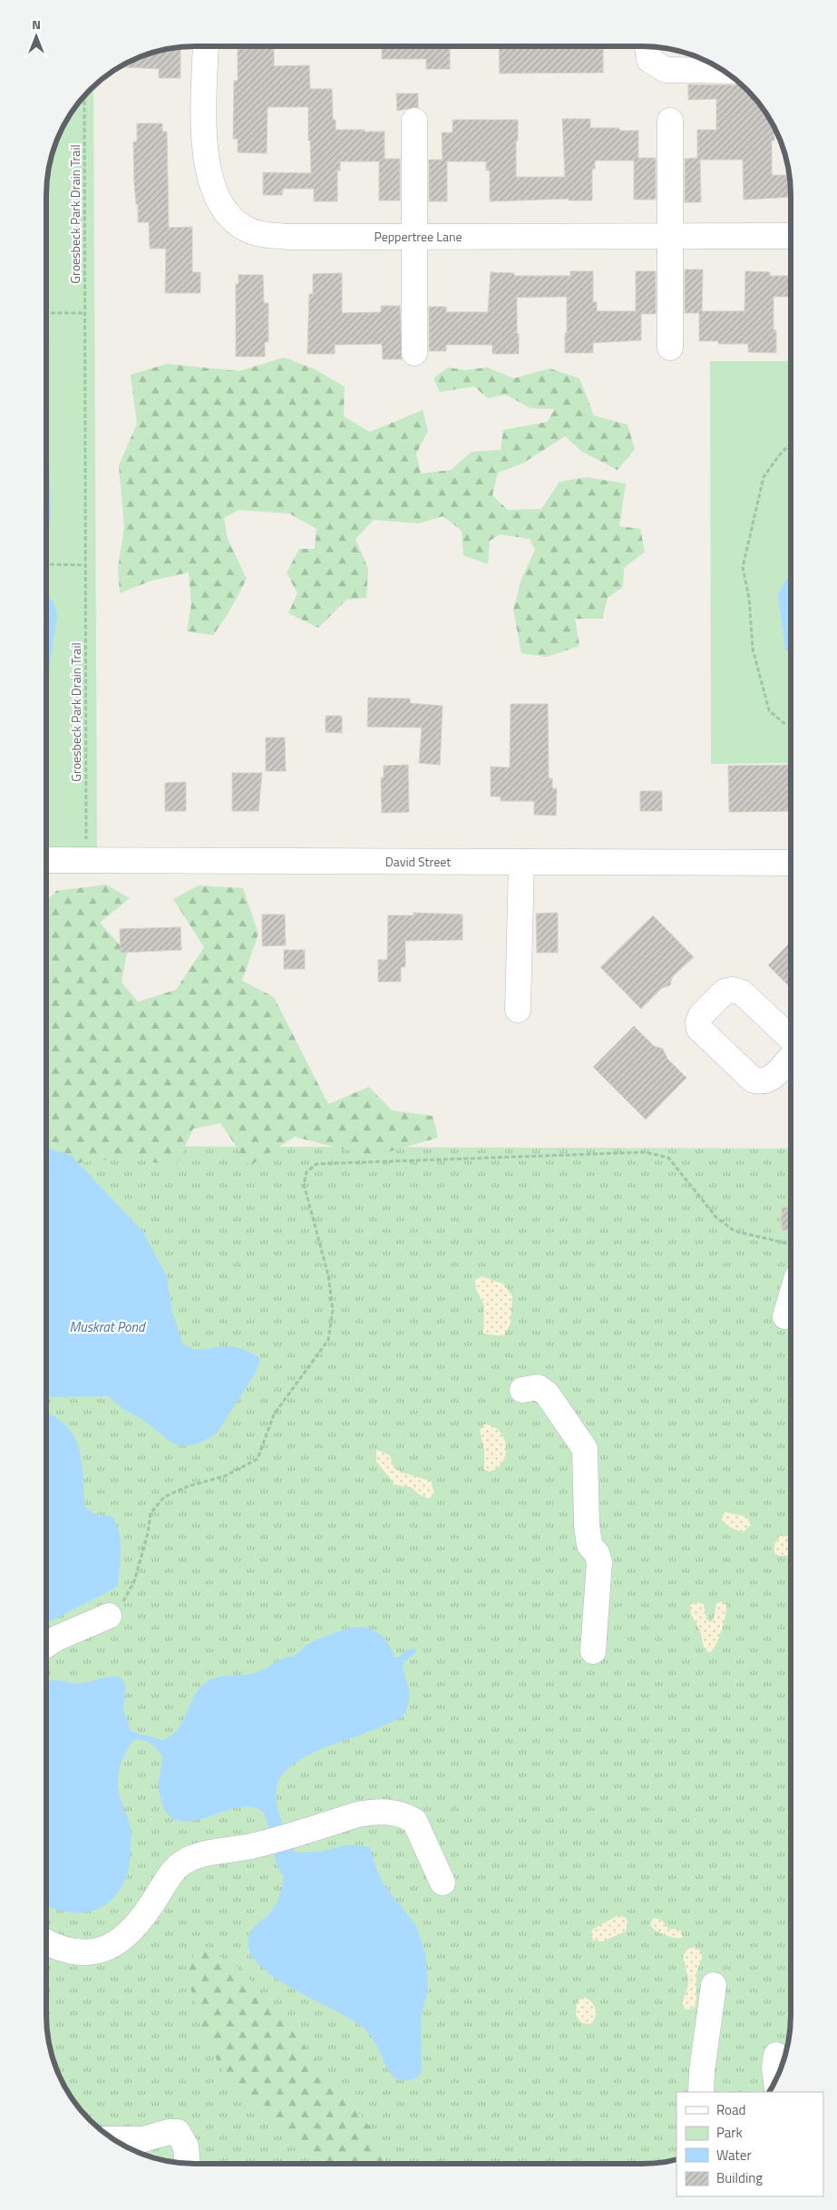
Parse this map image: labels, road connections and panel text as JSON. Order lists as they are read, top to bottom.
{
  "streets": {
    "street": ["Peppertree Lane", "David Street"],
    "path": ["Groesbeck Park Drain Trail"]
  },
  "crossings": [
    ["Groesbeck Park Drain Trail", "David Street"]
  ],
  "water": ["Muskrat Pond"],
  "legend": [
    "Road",
    "Park",
    "Water",
    "Building"
  ],
  "north": "top"
}
